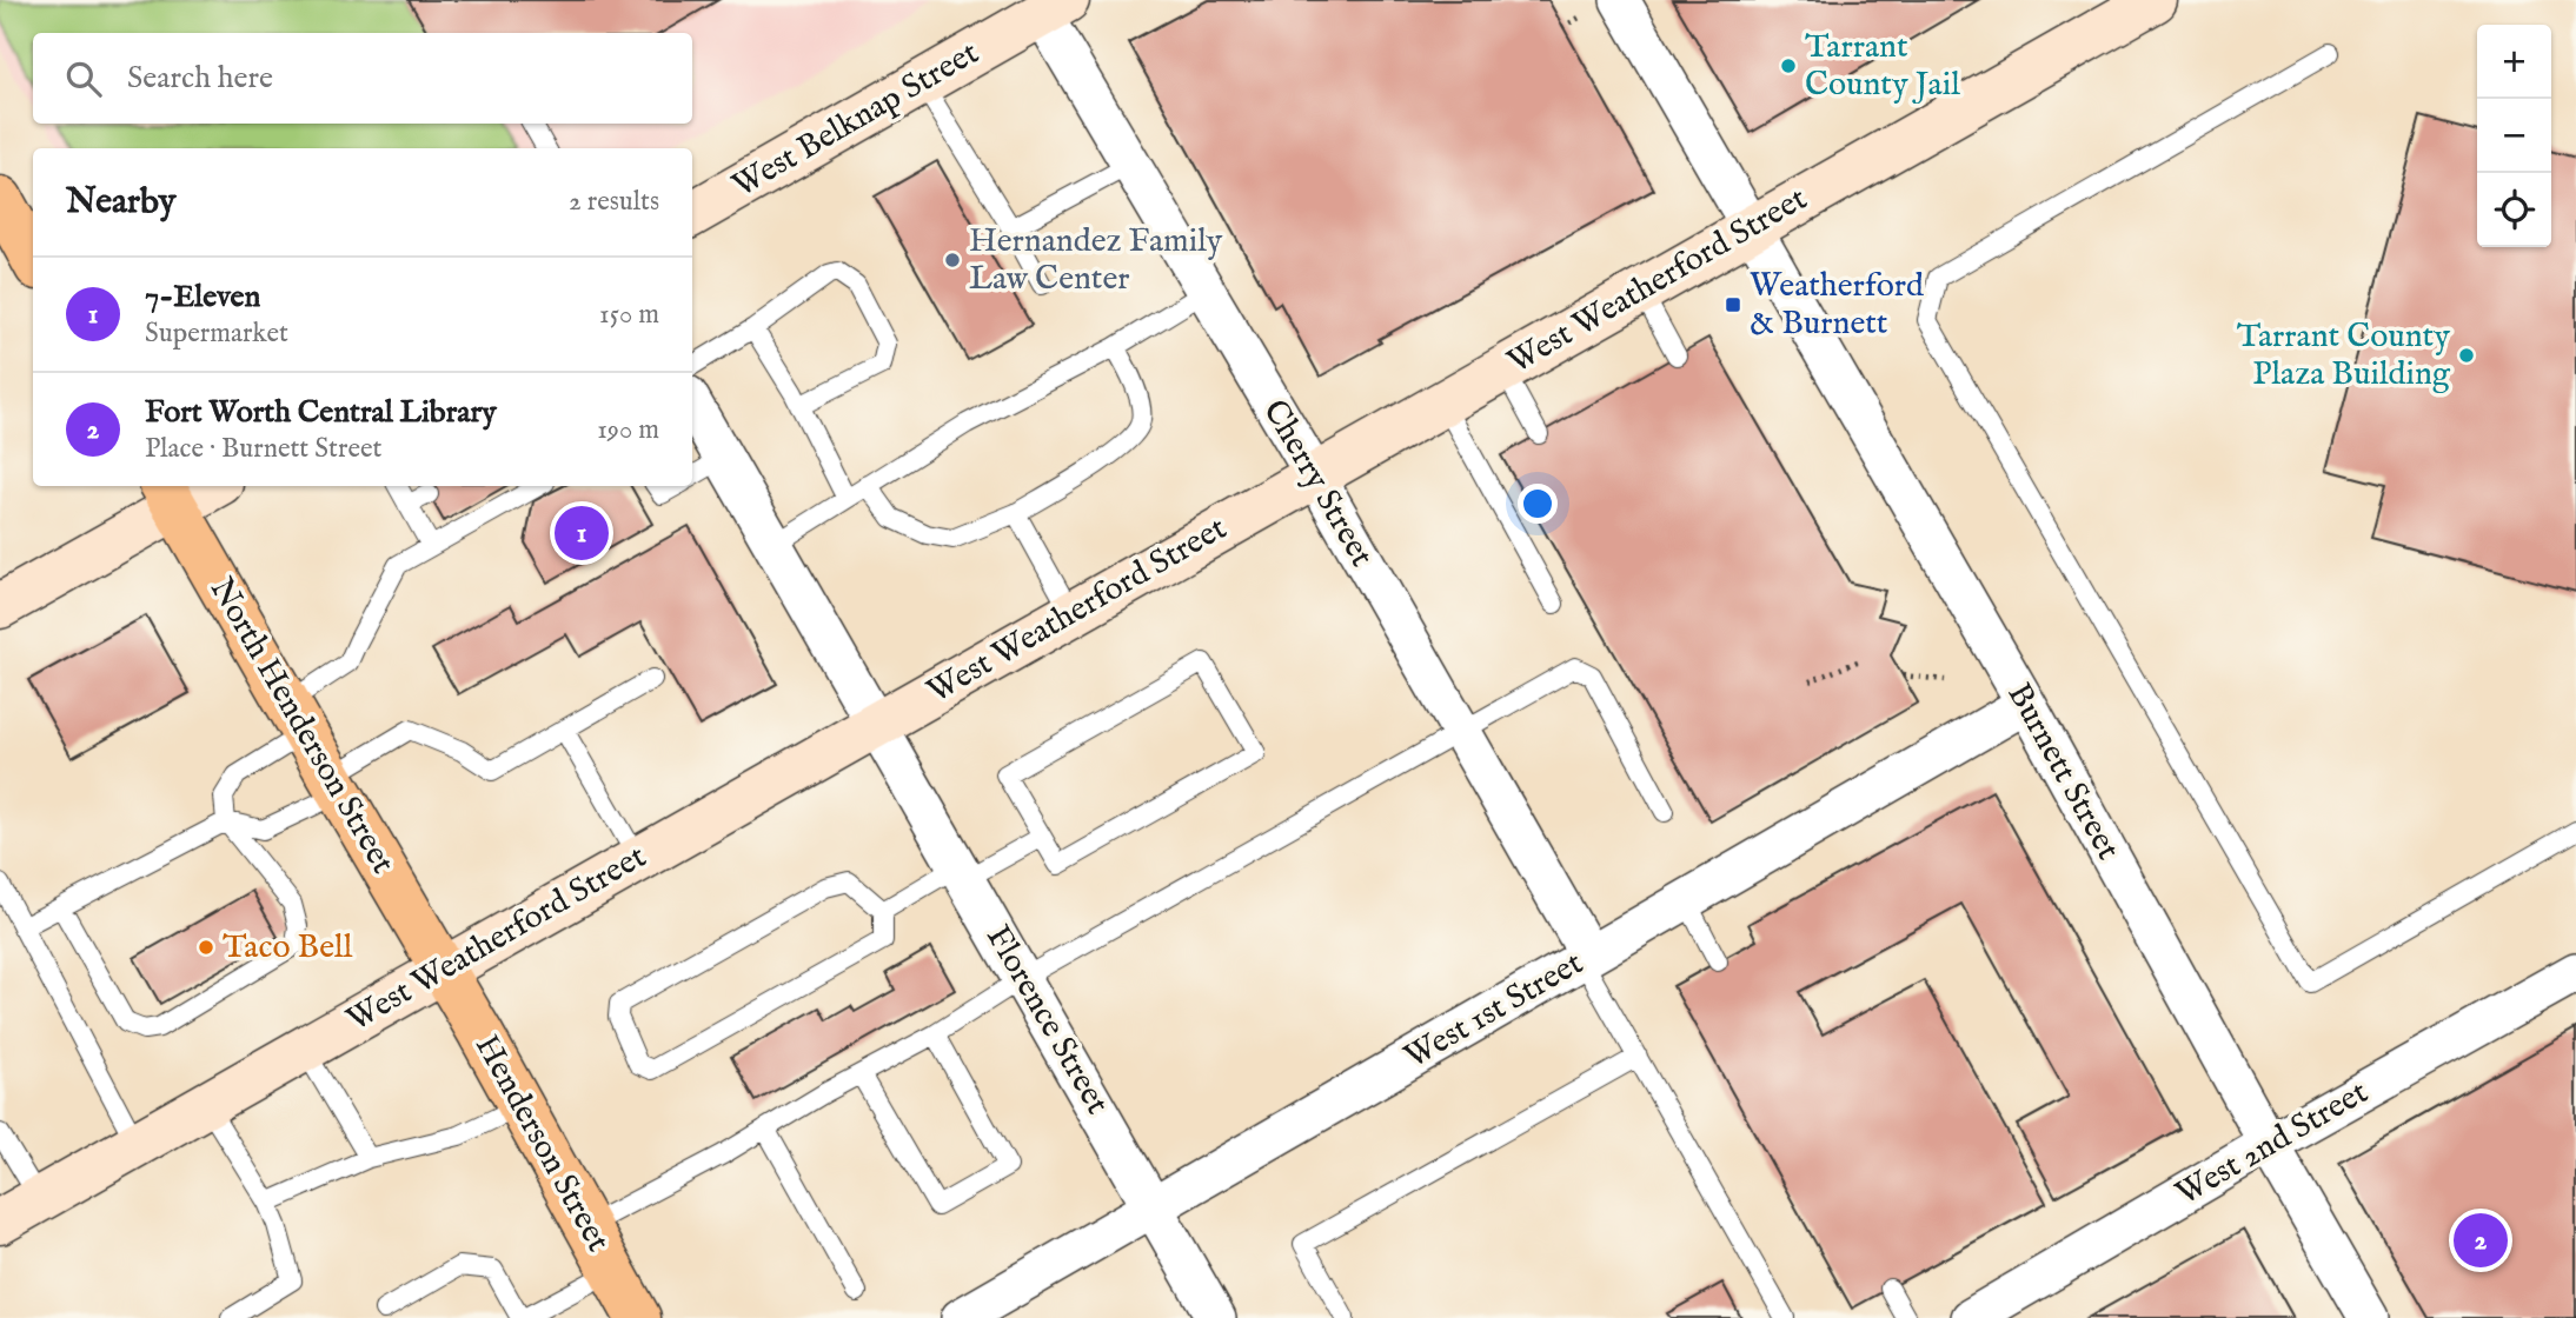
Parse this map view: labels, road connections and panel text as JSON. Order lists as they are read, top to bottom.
{
  "streets": {
    "main road": [
      "West Belknap Street",
      "West Weatherford Street",
      "North Henderson Street",
      "Henderson Street"
    ],
    "street": [
      "Cherry Street",
      "Burnett Street",
      "West 1st Street",
      "Florence Street",
      "West 2nd Street"
    ]
  },
  "crossings": [
    ["West Belknap Street", "Cherry Street"],
    ["West Weatherford Street", "Cherry Street"],
    ["West Weatherford Street", "North Henderson Street"],
    ["West Weatherford Street", "Burnett Street"],
    ["West Weatherford Street", "Florence Street"],
    ["West Weatherford Street", "Henderson Street"],
    ["Cherry Street", "West 1st Street"],
    ["North Henderson Street", "Henderson Street"],
    ["Burnett Street", "West 1st Street"],
    ["Burnett Street", "West 2nd Street"],
    ["West 1st Street", "Florence Street"]
  ],
  "places": {
    "other": [
      "Tarrant County Jail",
      "Hernandez Family Law Center",
      "Tarrant County Plaza Building",
      "Taco Bell"
    ],
    "transit": ["Weatherford & Burnett"]
  },
  "page": {
    "map_buttons": ["+", "−"],
    "search": "Search here",
    "heading": ["Nearby", "2 results"],
    "list": [
      {
        "mark": "1",
        "name": "7-Eleven",
        "note": "Supermarket",
        "value": "150 m"
      },
      {
        "mark": "2",
        "name": "Fort Worth Central Library",
        "note": "Place · Burnett Street",
        "value": "190 m"
      }
    ],
    "pins": ["1", "2"]
  }
}
